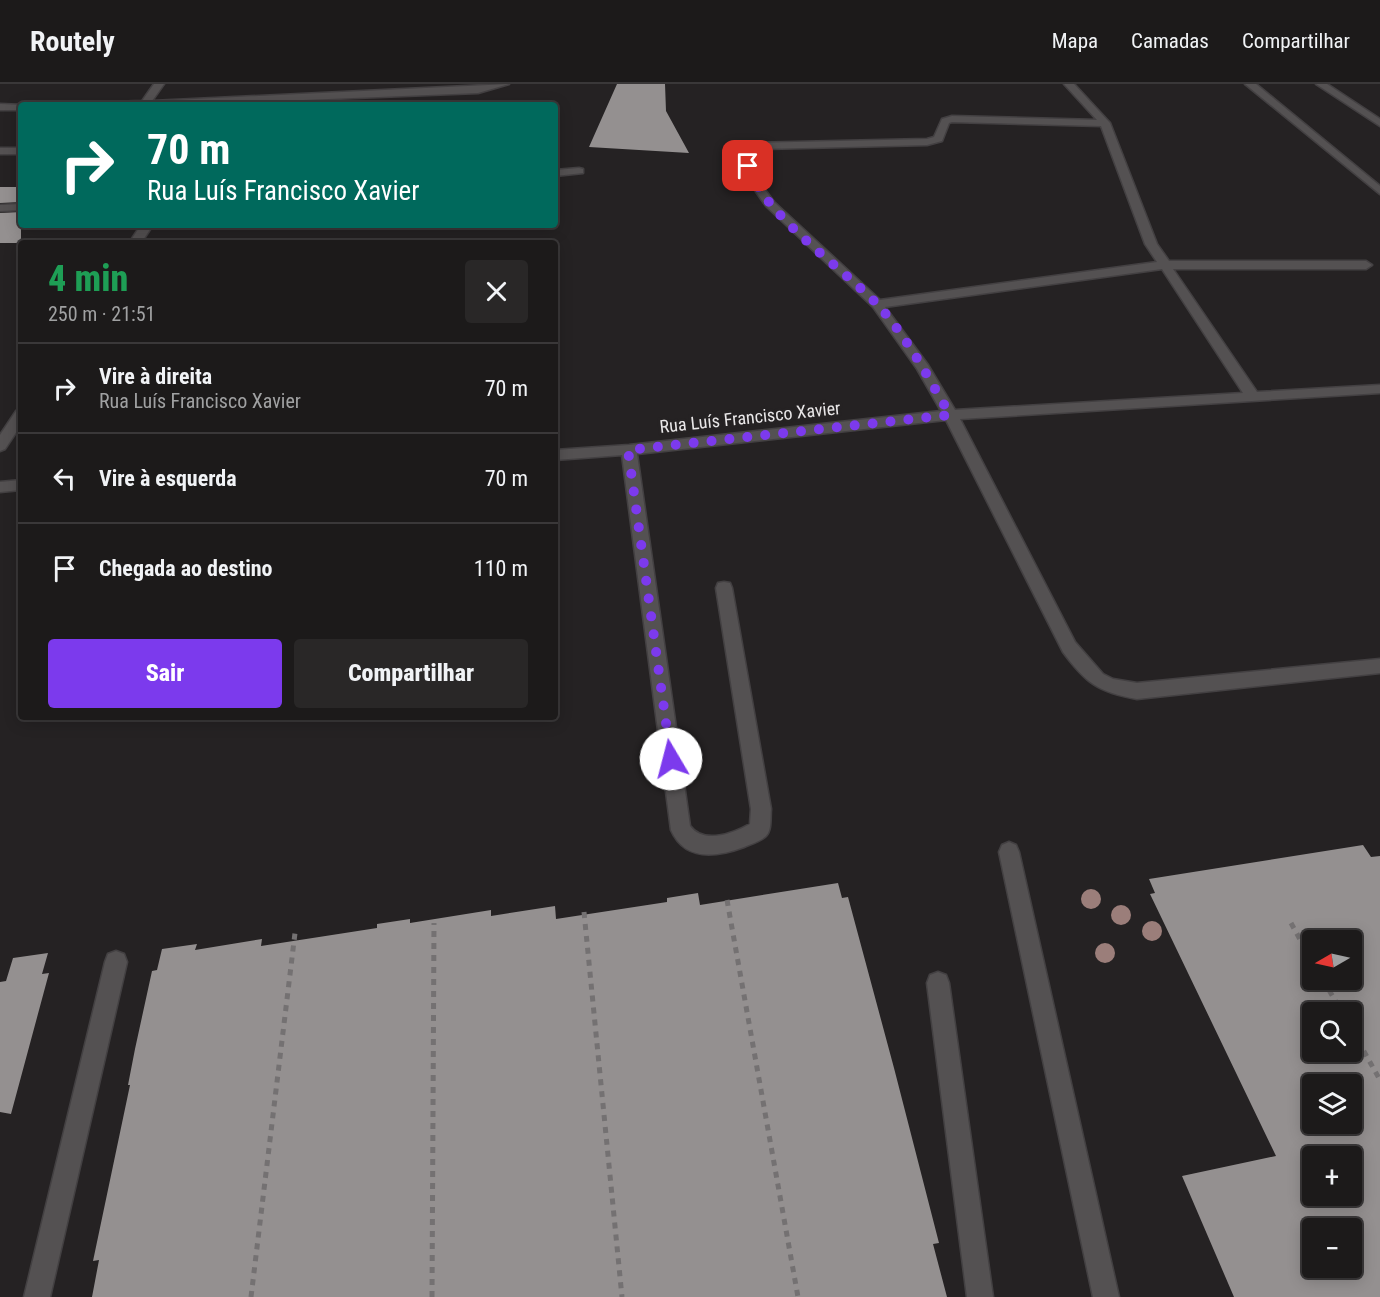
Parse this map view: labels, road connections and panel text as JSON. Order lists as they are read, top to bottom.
{
  "streets": {
    "street": ["Rua Luís Francisco Xavier"]
  },
  "north": "left",
  "page": {
    "header": "Routely",
    "nav": ["Mapa", "Camadas", "Compartilhar"],
    "turn": ["70 m", "Rua Luís Francisco Xavier"],
    "heading": ["4 min", "250 m · 21:51"],
    "list": [
      {
        "name": "Vire à direita",
        "note": "Rua Luís Francisco Xavier",
        "value": "70 m"
      },
      {
        "name": "Vire à esquerda",
        "value": "70 m"
      },
      {
        "name": "Chegada ao destino",
        "value": "110 m"
      }
    ],
    "buttons": ["Sair", "Compartilhar"],
    "map_buttons": ["+", "−"]
  }
}
